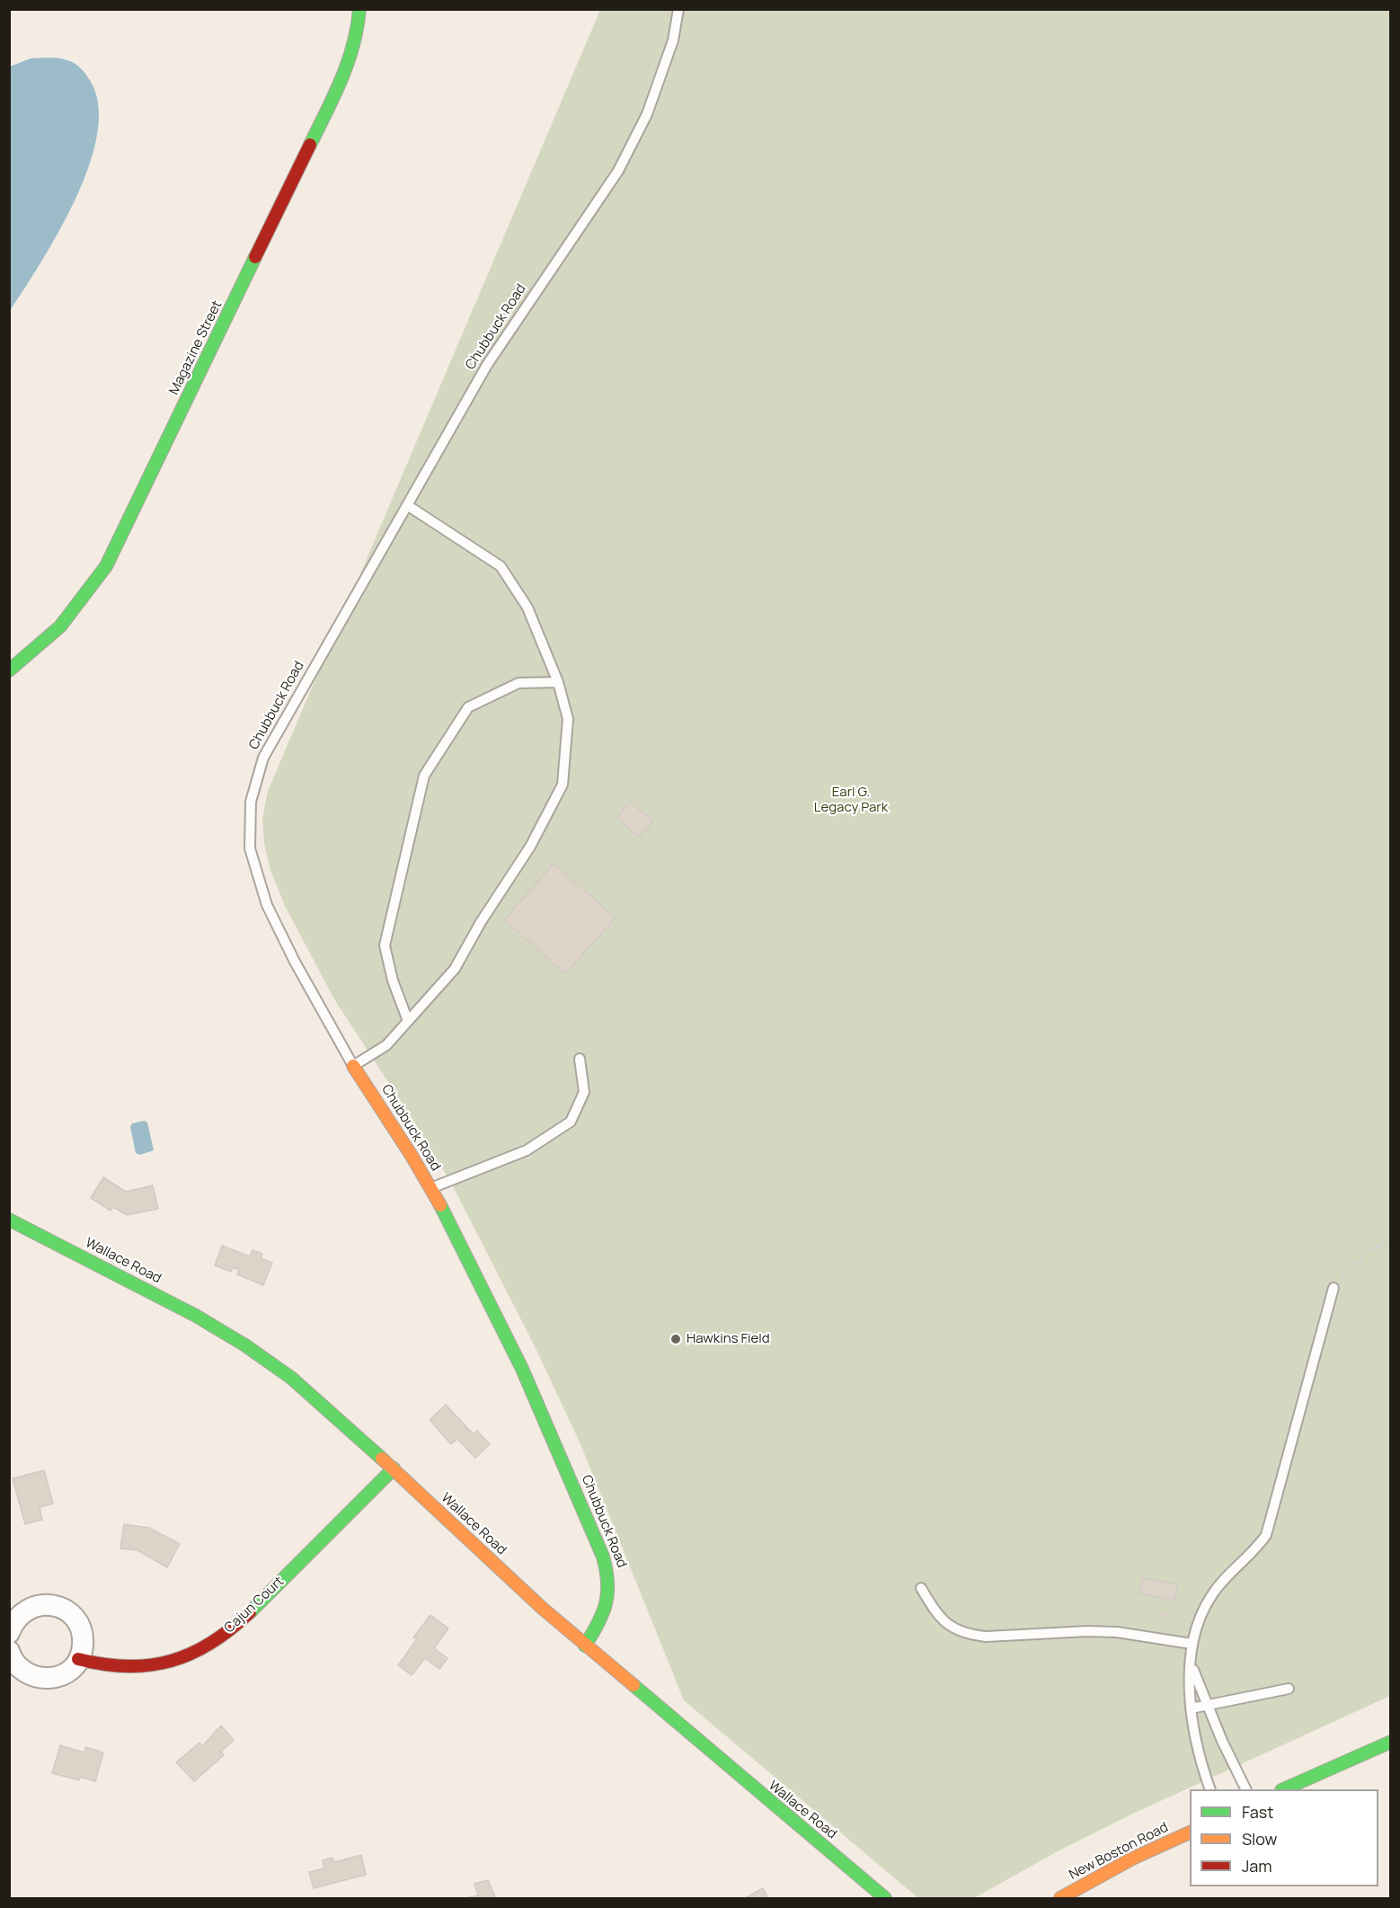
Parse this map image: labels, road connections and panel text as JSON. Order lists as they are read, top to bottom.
{
  "streets": {
    "street": [
      "Chubbuck Road",
      "Magazine Street",
      "Wallace Road",
      "Cajun Court",
      "New Boston Road"
    ]
  },
  "crossings": [
    ["Chubbuck Road", "Wallace Road"],
    ["Wallace Road", "Cajun Court"]
  ],
  "parks": ["Earl G. Legacy Park"],
  "places": ["Hawkins Field"],
  "legend": ["Fast", "Slow", "Jam"]
}
